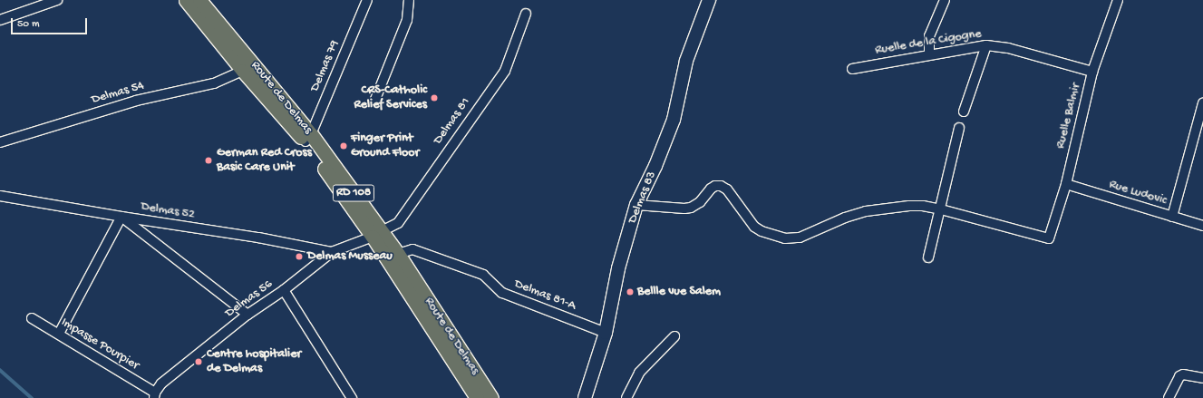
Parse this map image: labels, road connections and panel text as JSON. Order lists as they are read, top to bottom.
{
  "streets": {
    "main road": ["Route de Delmas", "RD 108"],
    "street": [
      "Ruelle de la Cigogne",
      "Delmas 79",
      "Delmas 54",
      "Ruelle Balmir",
      "Delmas 81",
      "Rue Ludovic",
      "Delmas 83",
      "Delmas 52",
      "Delmas 81-A",
      "Delmas 56",
      "Impasse Pourpier"
    ]
  },
  "crossings": [
    ["Ruelle de la Cigogne", "Ruelle Balmir"],
    ["Delmas 79", "Route de Delmas"],
    ["Delmas 54", "Route de Delmas"],
    ["Route de Delmas", "Delmas 81"],
    ["Route de Delmas", "Delmas 81-A"],
    ["Route de Delmas", "Delmas 56"],
    ["Ruelle Balmir", "Rue Ludovic"],
    ["Delmas 81", "Delmas 56"],
    ["Delmas 83", "Delmas 81-A"],
    ["Delmas 52", "Delmas 56"],
    ["Delmas 56", "Impasse Pourpier"]
  ],
  "places": [
    "CRS-Catholic Relief Services",
    "Finger Print Ground Floor",
    "German Red Cross Basic Care Unit",
    "Delmas Musseau",
    "Bellle vue Salem",
    "Centre hospitalier de Delmas"
  ],
  "scale_bar": "50 m"
}
